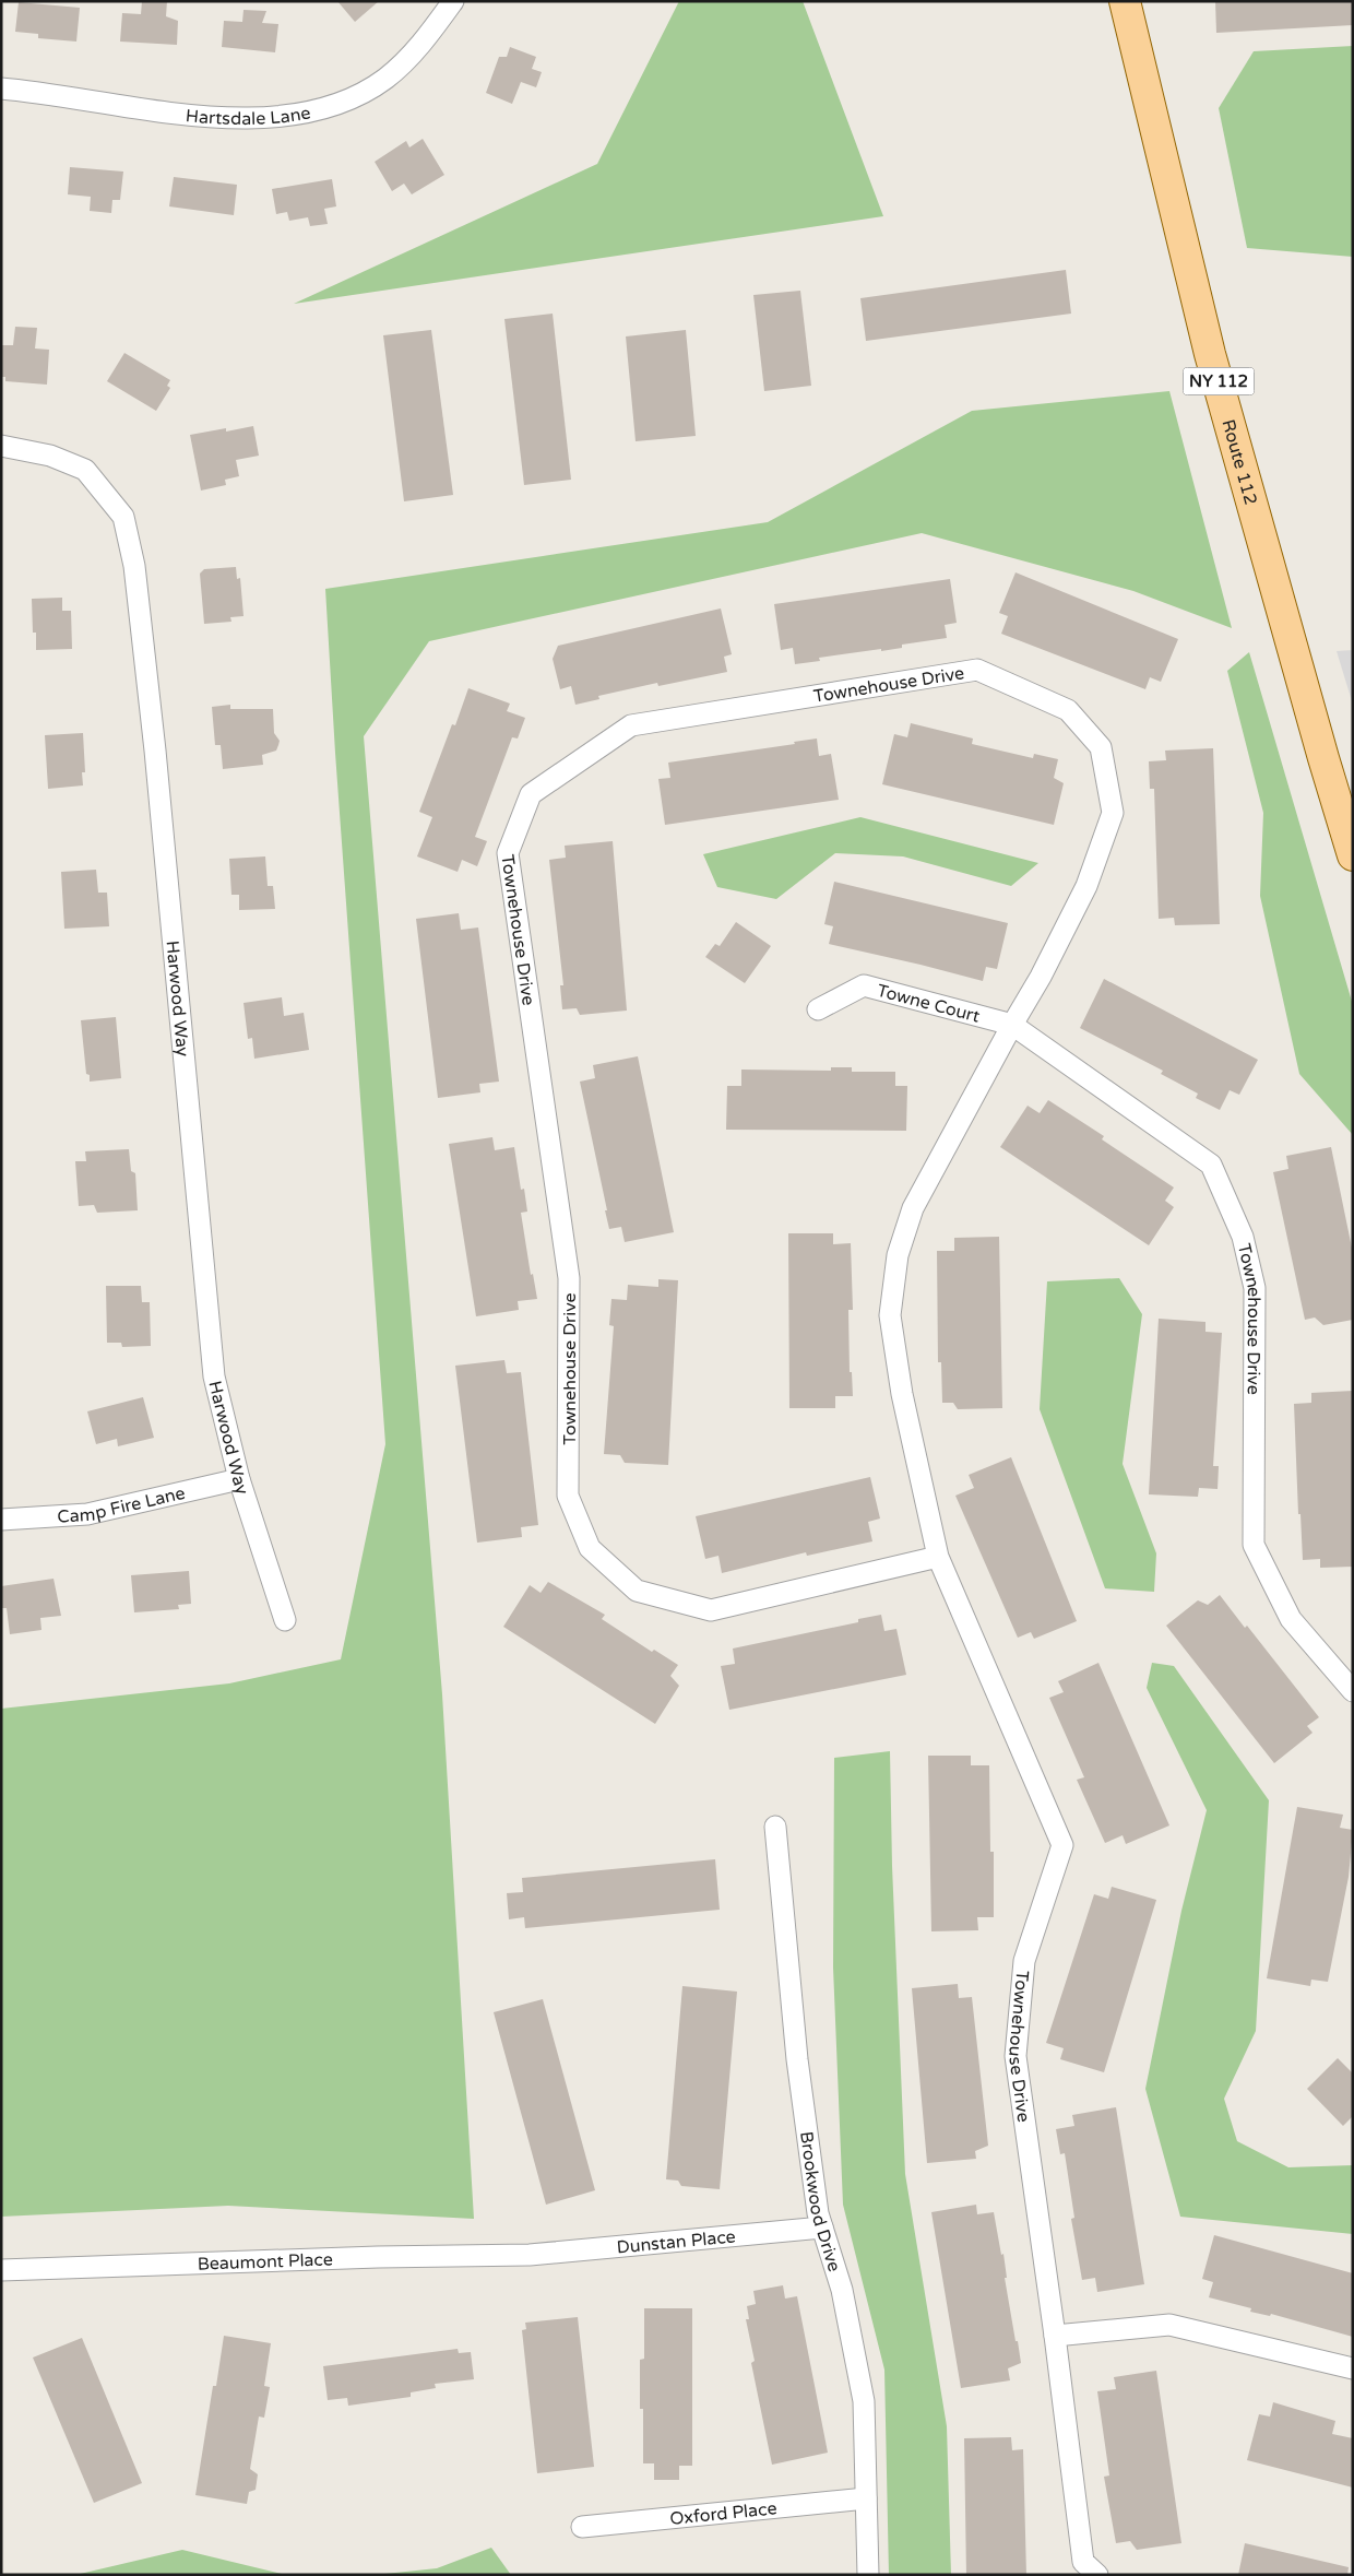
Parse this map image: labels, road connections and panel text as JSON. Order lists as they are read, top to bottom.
{
  "streets": {
    "main road": ["NY 112", "Route 112"],
    "street": [
      "Hartsdale Lane",
      "Townehouse Drive",
      "Harwood Way",
      "Towne Court",
      "Camp Fire Lane",
      "Brookwood Drive",
      "Dunstan Place",
      "Beaumont Place",
      "Oxford Place"
    ]
  },
  "crossings": [
    ["Townehouse Drive", "Towne Court"],
    ["Harwood Way", "Camp Fire Lane"],
    ["Brookwood Drive", "Dunstan Place"],
    ["Brookwood Drive", "Oxford Place"],
    ["Dunstan Place", "Beaumont Place"]
  ]
}
